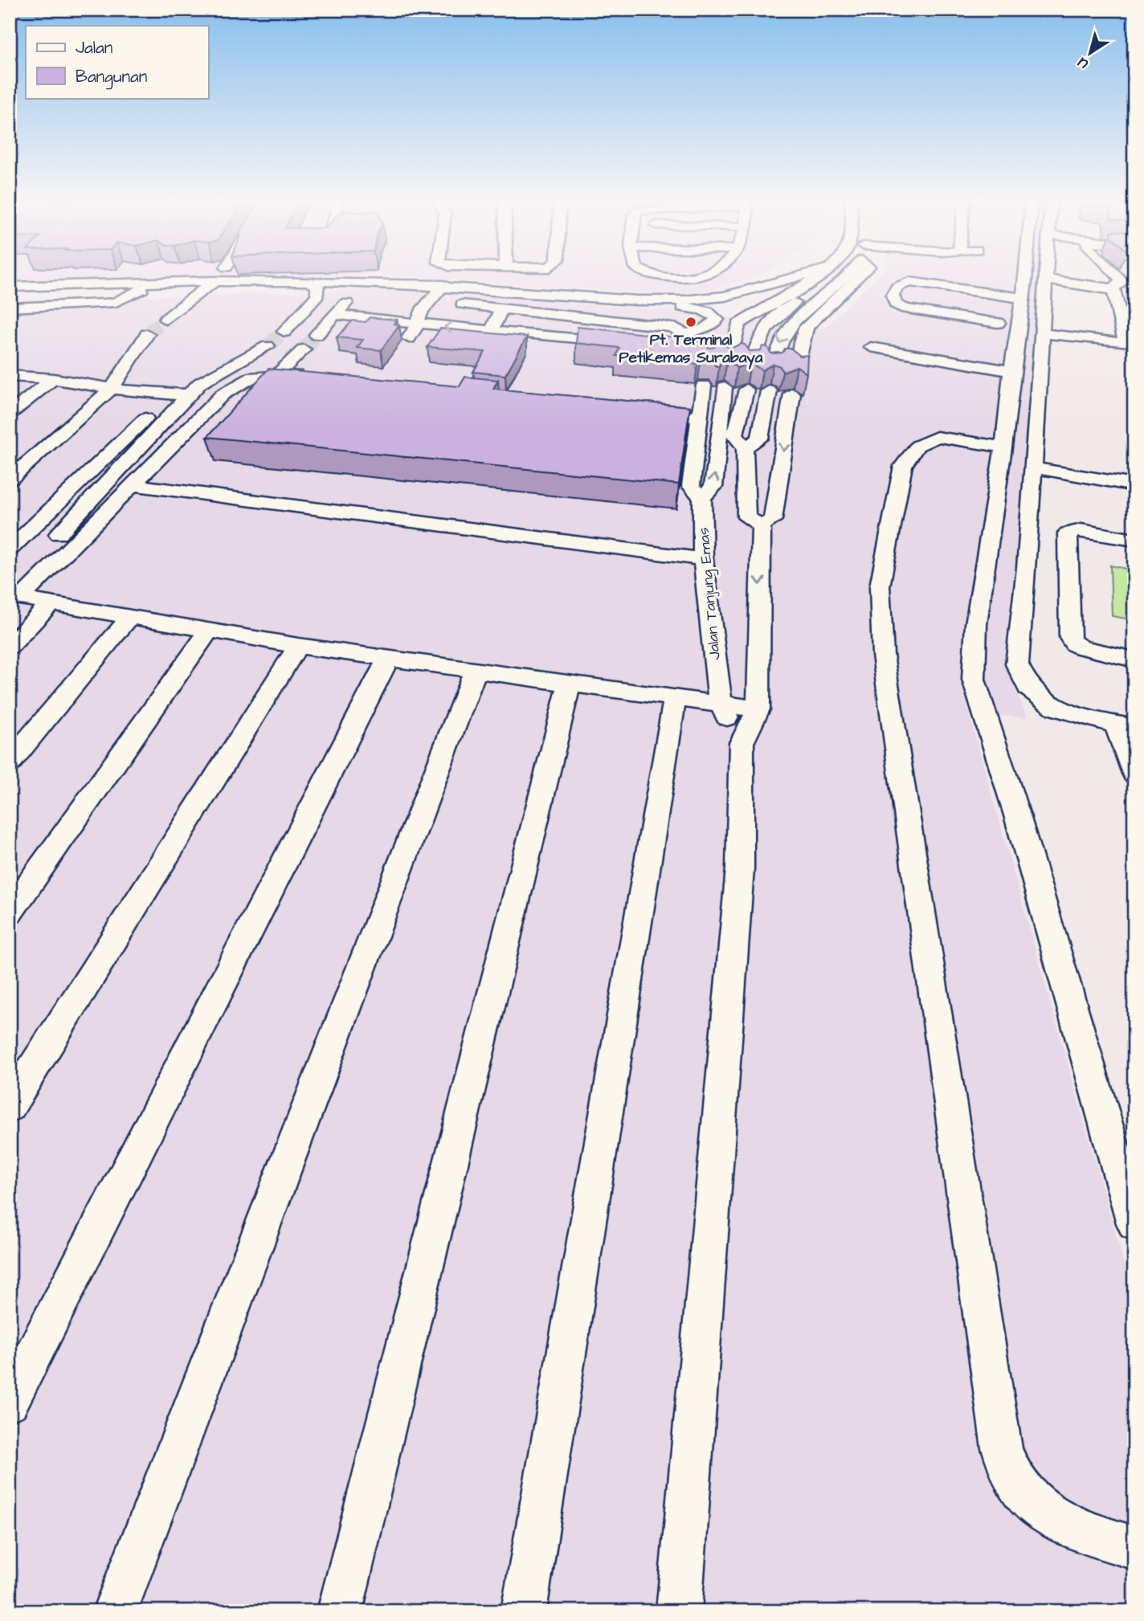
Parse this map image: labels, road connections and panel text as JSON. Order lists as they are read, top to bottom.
{
  "streets": {
    "lane": ["Jalan Tanjung Emas"]
  },
  "places": ["Pt. Terminal Petikemas Surabaya"],
  "legend": ["Jalan", "Bangunan"],
  "north": "bottom left"
}
